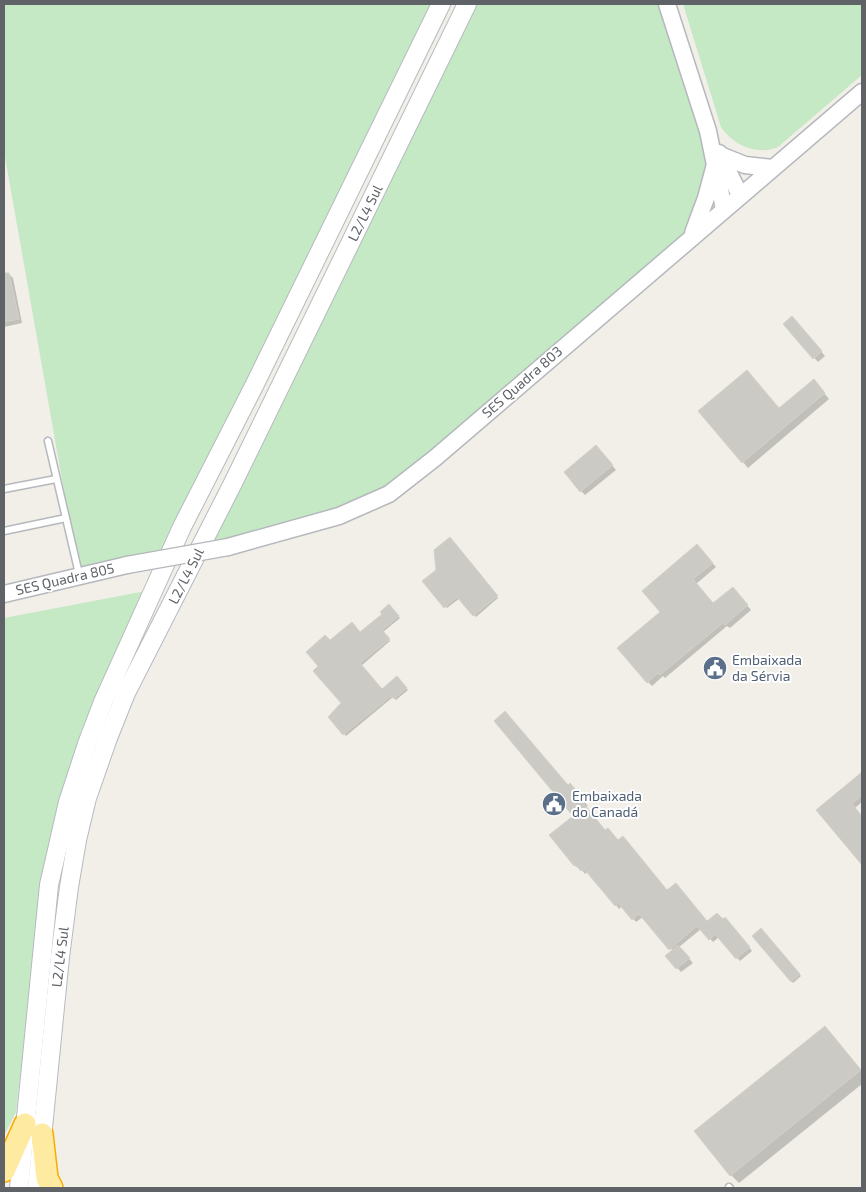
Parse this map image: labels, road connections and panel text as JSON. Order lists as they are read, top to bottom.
{
  "streets": {
    "main road": ["L2/L4 Sul"],
    "street": ["SES Quadra 803", "SES Quadra 805"]
  },
  "crossings": [
    ["SES Quadra 803", "SES Quadra 805"]
  ],
  "places": {
    "public building": ["Embaixada da Sérvia", "Embaixada do Canadá"]
  }
}
